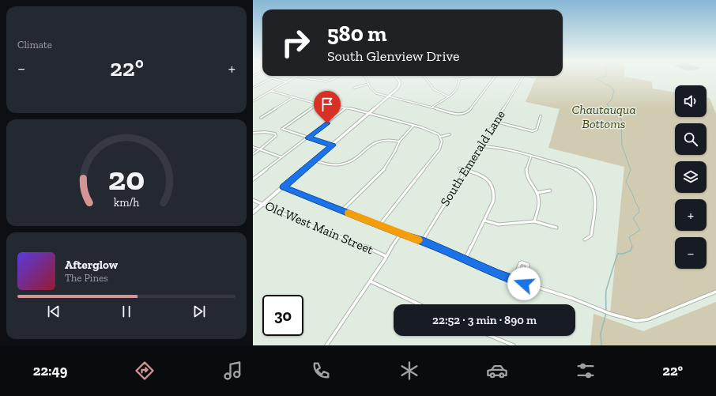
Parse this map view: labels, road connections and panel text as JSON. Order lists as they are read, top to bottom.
{
  "streets": {
    "street": ["South Emerald Lane", "Old West Main Street"]
  },
  "parks": ["Chautauqua Bottoms"],
  "page": {
    "tile": "Climate",
    "turn": ["580 m", "South Glenview Drive"],
    "heat": ["−", "22°", "+"],
    "map_buttons": ["+", "−"],
    "song": ["Afterglow", "The Pines"],
    "limit": "30",
    "trip": "22:52 · 3 min · 890 m",
    "tabs": ["22:49", "22°"],
    "gauge": ["20", "km/h"]
  }
}
